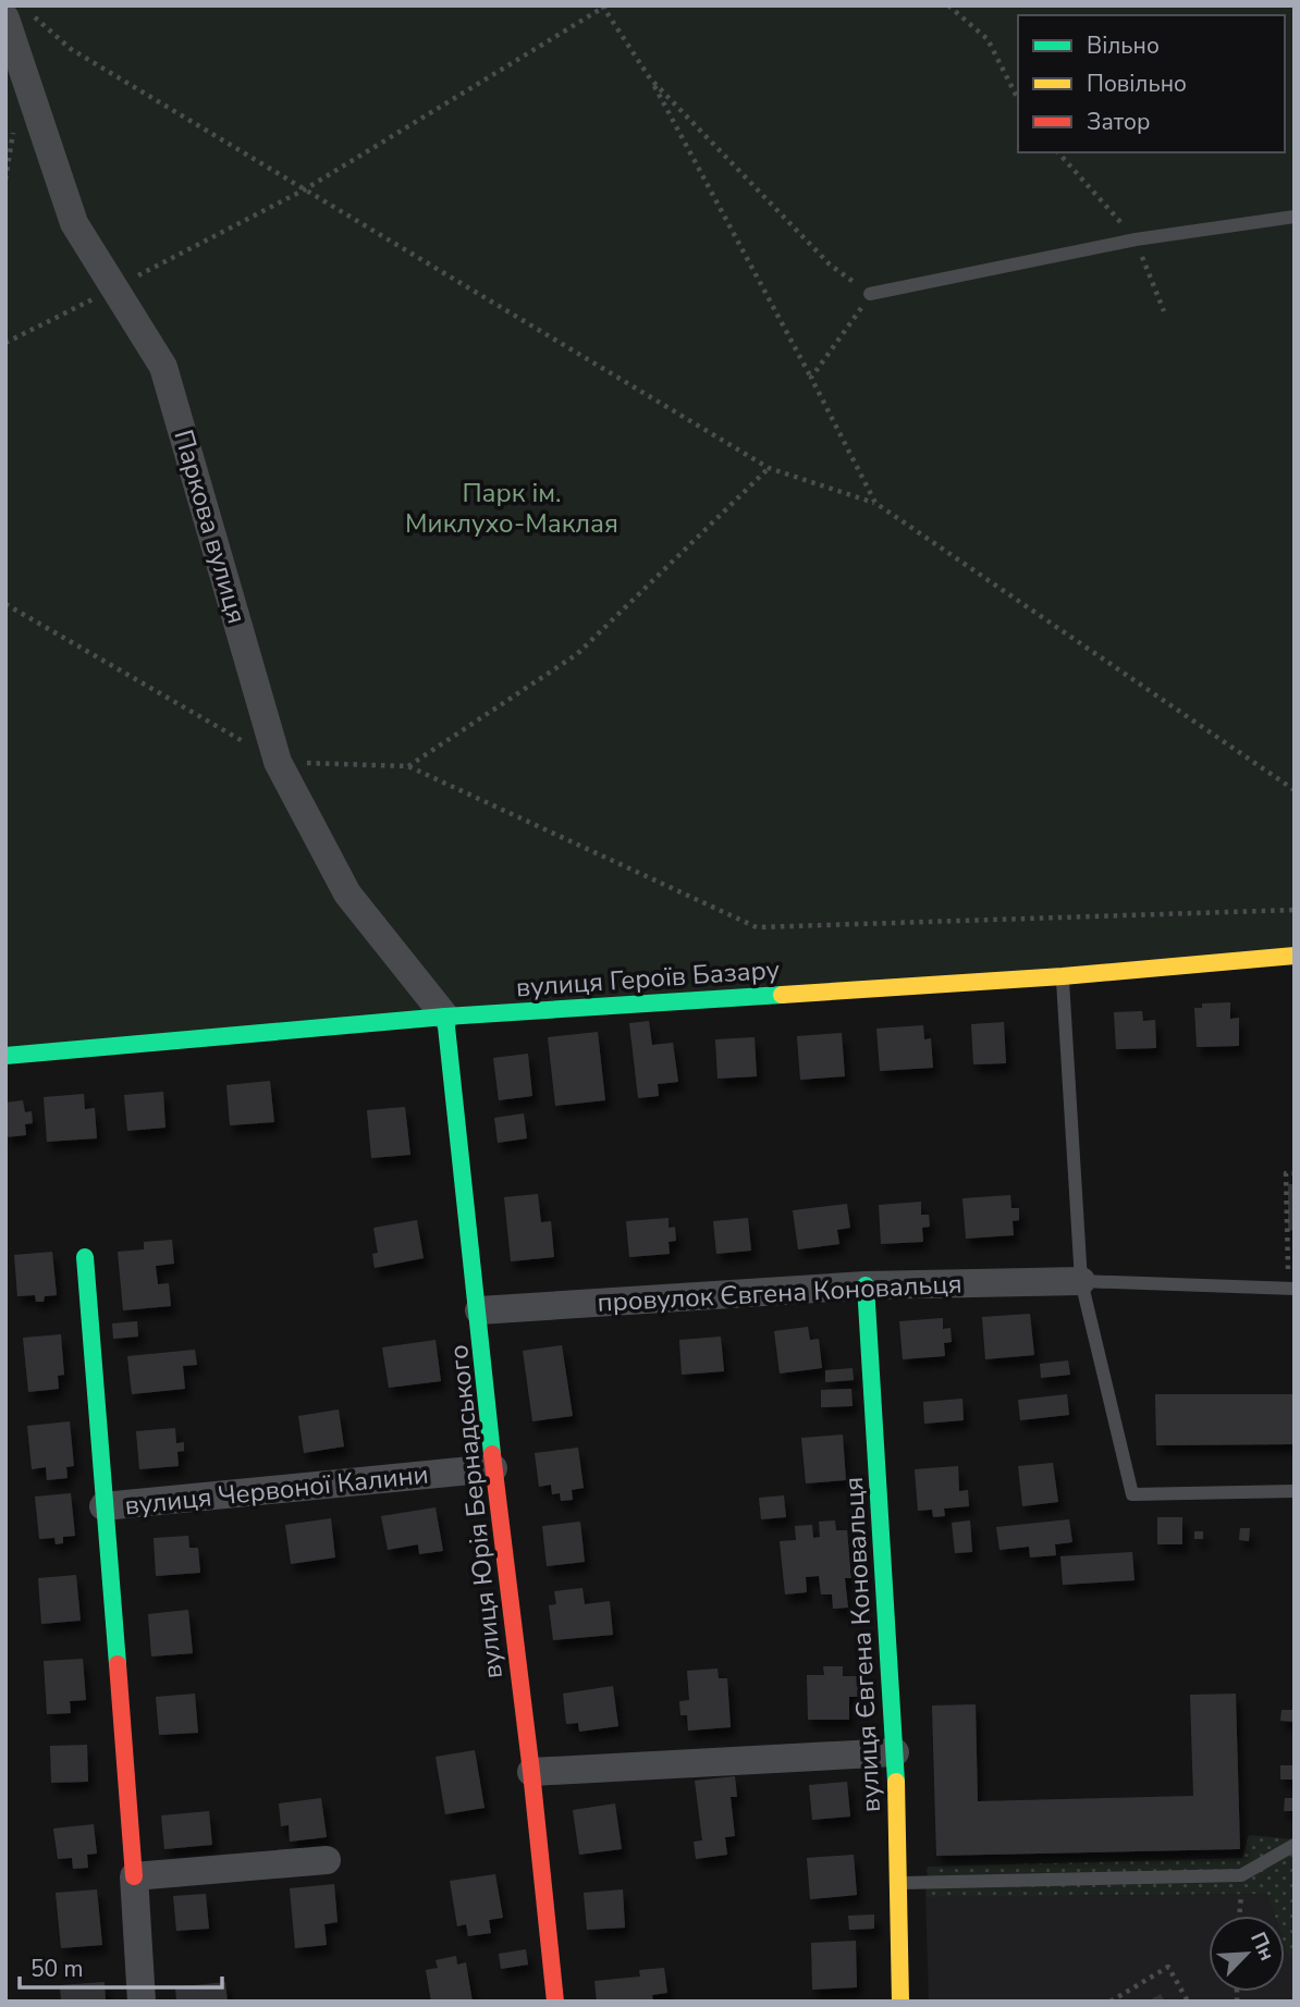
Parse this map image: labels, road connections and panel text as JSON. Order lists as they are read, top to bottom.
{
  "streets": {
    "street": [
      "Паркова вулиця",
      "вулиця Героїв Базару",
      "провулок Євгена Коновальця",
      "вулиця Червоної Калини",
      "вулиця Юрія Бернадського",
      "вулиця Євгена Коновальця"
    ]
  },
  "crossings": [
    ["Паркова вулиця", "вулиця Героїв Базару"],
    ["Паркова вулиця", "вулиця Юрія Бернадського"],
    ["вулиця Героїв Базару", "вулиця Юрія Бернадського"],
    ["провулок Євгена Коновальця", "вулиця Юрія Бернадського"],
    ["провулок Євгена Коновальця", "вулиця Євгена Коновальця"],
    ["вулиця Червоної Калини", "вулиця Юрія Бернадського"]
  ],
  "parks": ["Парк ім. Миклухо-Маклая"],
  "legend": ["Вільно", "Повільно", "Затор"],
  "scale_bar": "50 m",
  "north": "top right"
}
